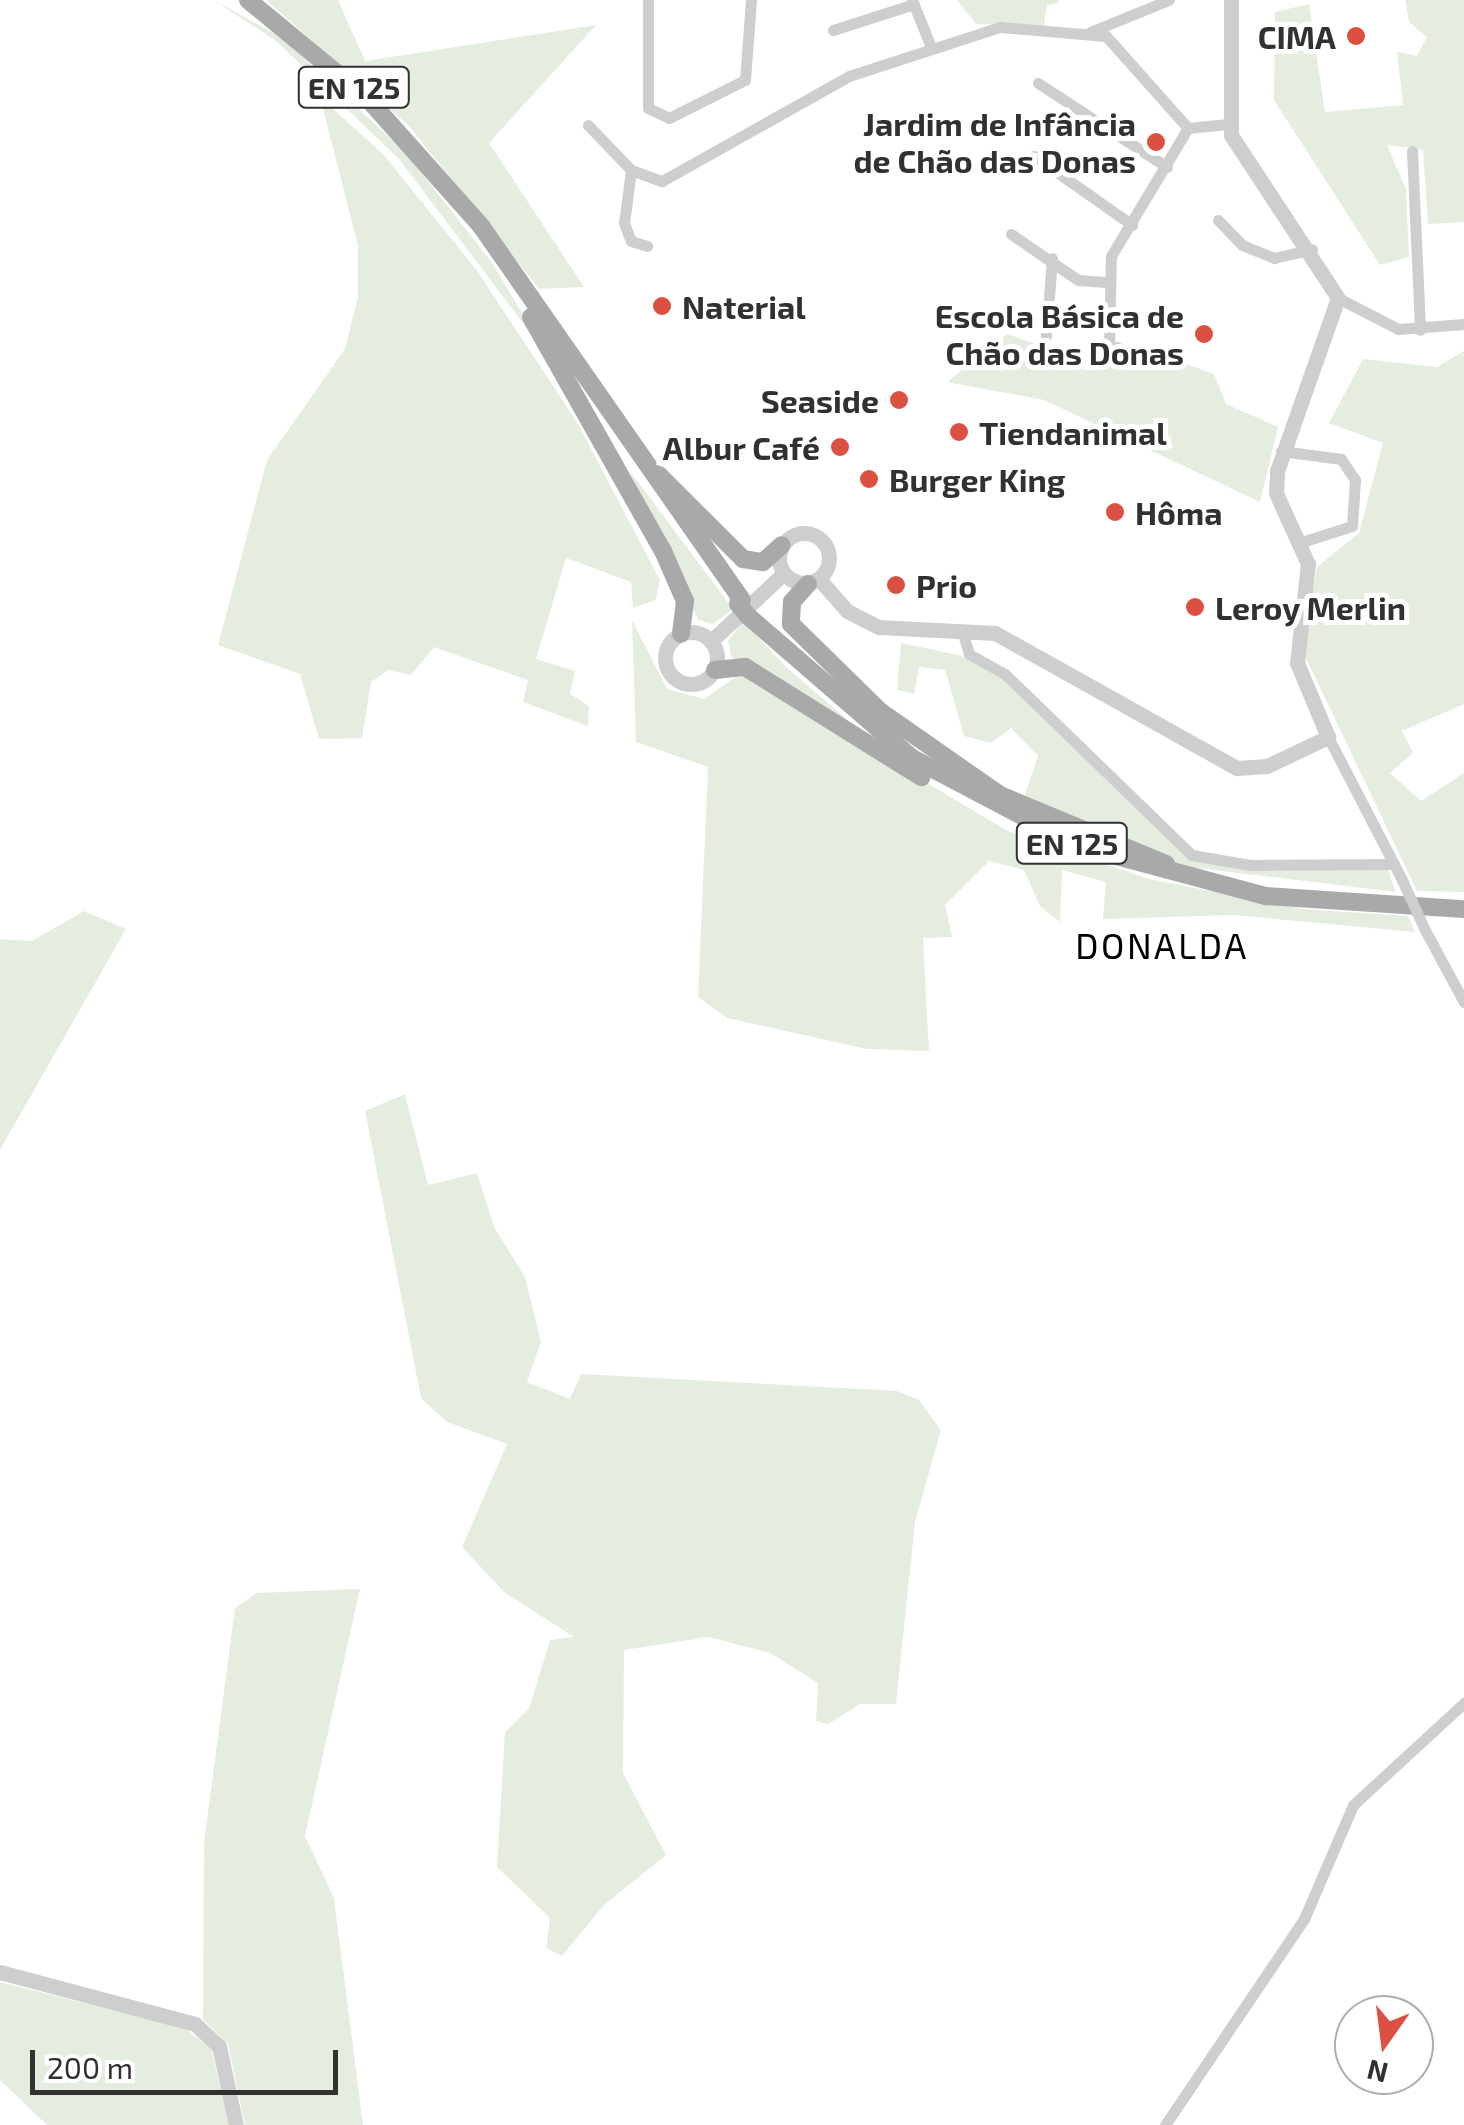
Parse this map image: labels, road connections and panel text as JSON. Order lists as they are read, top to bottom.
{
  "streets": {
    "main road": ["EN 125"]
  },
  "districts": ["DONALDA"],
  "places": [
    "CIMA",
    "Jardim de Infância de Chão das Donas",
    "Naterial",
    "Escola Básica de Chão das Donas",
    "Seaside",
    "Tiendanimal",
    "Albur Café",
    "Burger King",
    "Hôma",
    "Prio",
    "Leroy Merlin"
  ],
  "scale_bar": "200 m",
  "north": "bottom"
}
